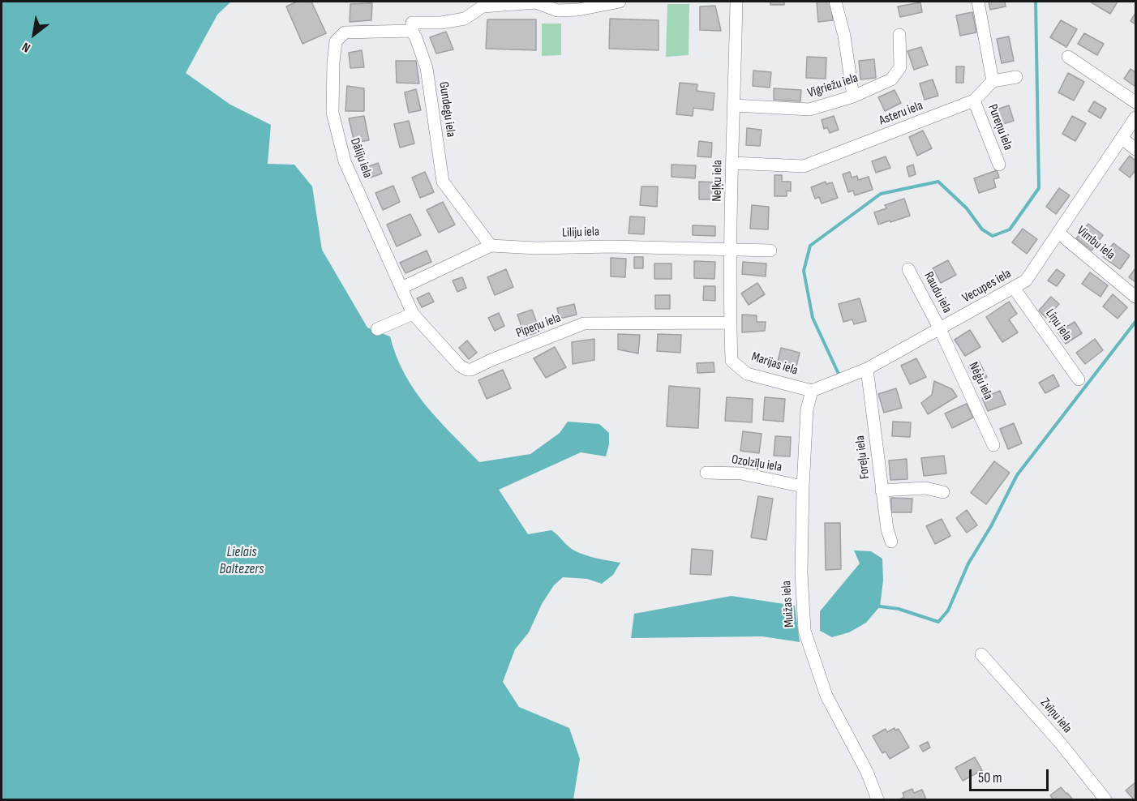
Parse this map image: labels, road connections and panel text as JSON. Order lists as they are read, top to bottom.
{
  "streets": {
    "street": [
      "Vīgriežu iela",
      "Gundegu iela",
      "Asteru iela",
      "Pureņu iela",
      "Dāliju iela",
      "Neļķu iela",
      "Liliju iela",
      "Vimbu iela",
      "Vecupes iela",
      "Raudu iela",
      "Līņu iela",
      "Pīpeņu iela",
      "Marijas iela",
      "Nēģu iela",
      "Foreļu iela",
      "Ozolzīļu iela",
      "Muižas iela",
      "Zvīņu iela"
    ]
  },
  "crossings": [
    ["Vīgriežu iela", "Neļķu iela"],
    ["Gundegu iela", "Dāliju iela"],
    ["Gundegu iela", "Liliju iela"],
    ["Asteru iela", "Pureņu iela"],
    ["Asteru iela", "Neļķu iela"],
    ["Dāliju iela", "Liliju iela"],
    ["Dāliju iela", "Pīpeņu iela"],
    ["Neļķu iela", "Liliju iela"],
    ["Neļķu iela", "Pīpeņu iela"],
    ["Neļķu iela", "Marijas iela"],
    ["Liliju iela", "Pīpeņu iela"],
    ["Vimbu iela", "Vecupes iela"],
    ["Vecupes iela", "Raudu iela"],
    ["Vecupes iela", "Līņu iela"],
    ["Vecupes iela", "Marijas iela"],
    ["Vecupes iela", "Nēģu iela"],
    ["Vecupes iela", "Foreļu iela"],
    ["Vecupes iela", "Muižas iela"],
    ["Raudu iela", "Nēģu iela"],
    ["Marijas iela", "Muižas iela"],
    ["Ozolzīļu iela", "Muižas iela"]
  ],
  "water": ["Lielais Baltezers"],
  "scale_bar": "50 m",
  "north": "bottom left"
}
